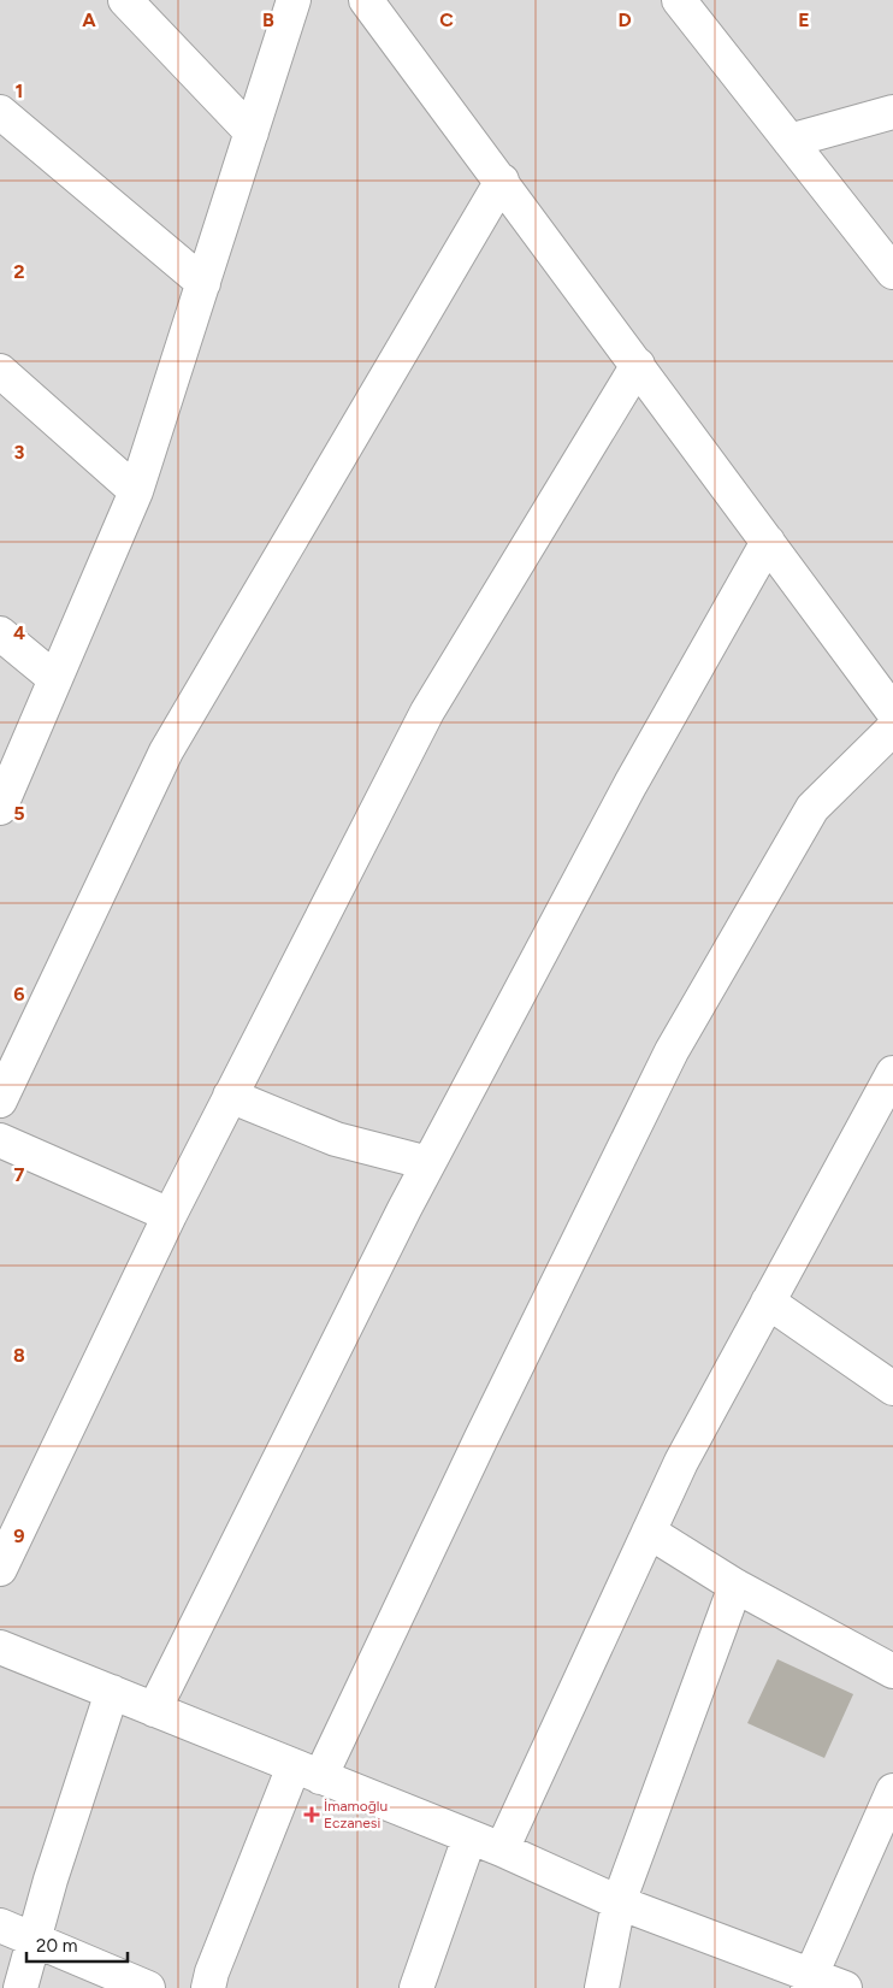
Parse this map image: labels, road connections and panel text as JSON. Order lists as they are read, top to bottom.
{
  "places": {
    "health": ["İmamoğlu Eczanesi"]
  },
  "scale_bar": "20 m",
  "grid": {
    "columns": [
      "A",
      "B",
      "C",
      "D",
      "E"
    ],
    "rows": [
      "1",
      "2",
      "3",
      "4",
      "5",
      "6",
      "7",
      "8",
      "9"
    ]
  }
}
